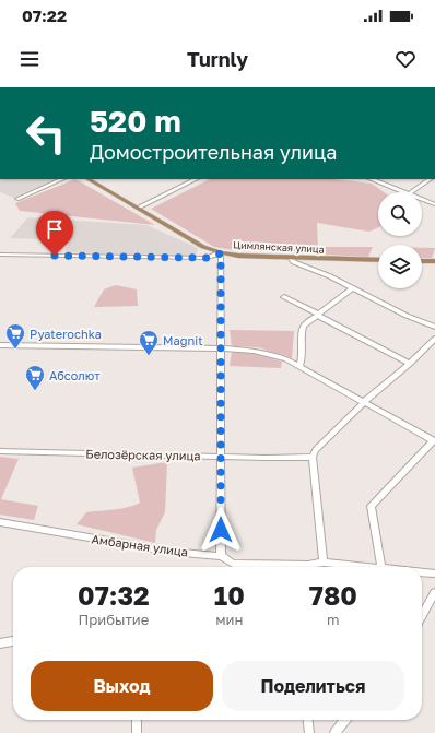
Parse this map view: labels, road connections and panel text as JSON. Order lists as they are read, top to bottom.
{
  "streets": {
    "main road": ["Цимлянская улица"],
    "street": ["Белозёрская улица", "Амбарная улица"]
  },
  "places": {
    "supermarket": ["Pyaterochka", "Magnit", "Абсолют"]
  },
  "page": {
    "status": "07:22",
    "header": "Turnly",
    "turn": ["520 m", "Домостроительная улица"],
    "eta": [
      "07:32",
      "Прибытие",
      "10",
      "мин",
      "780",
      "m"
    ],
    "buttons": ["Выход", "Поделиться"]
  }
}
